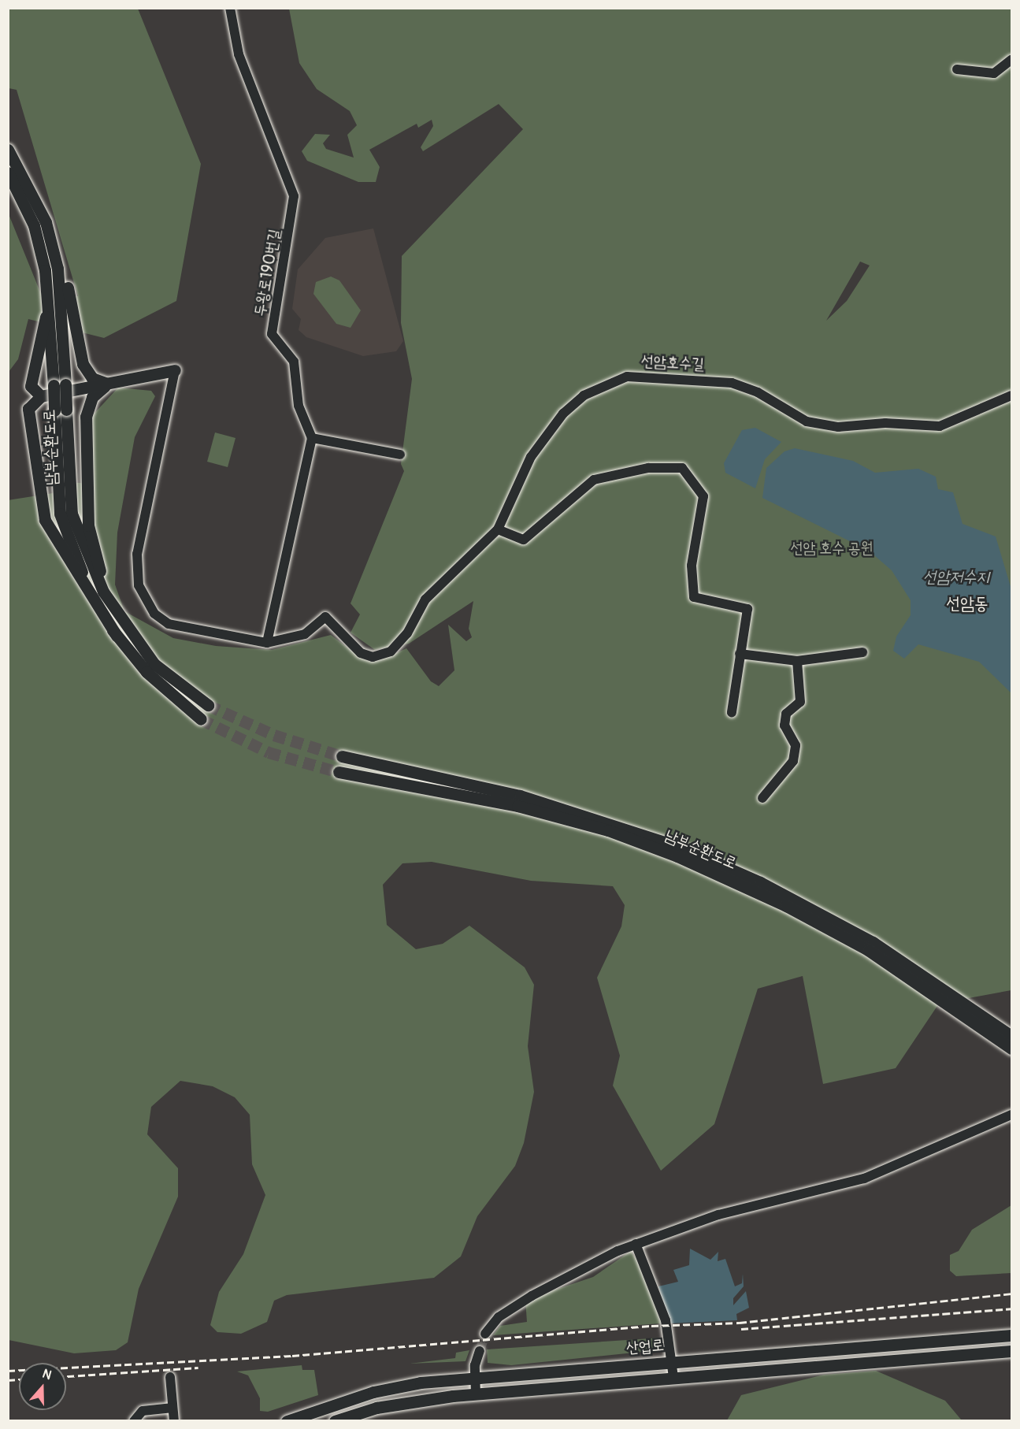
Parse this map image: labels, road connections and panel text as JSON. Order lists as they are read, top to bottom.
{
  "streets": {
    "main road": ["남부순환도로", "산업로"],
    "street": ["두왕로190번길", "선암호수길"]
  },
  "districts": ["선암동"],
  "water": ["선암저수지"],
  "parks": ["선암 호수 공원"],
  "north": "top"
}
